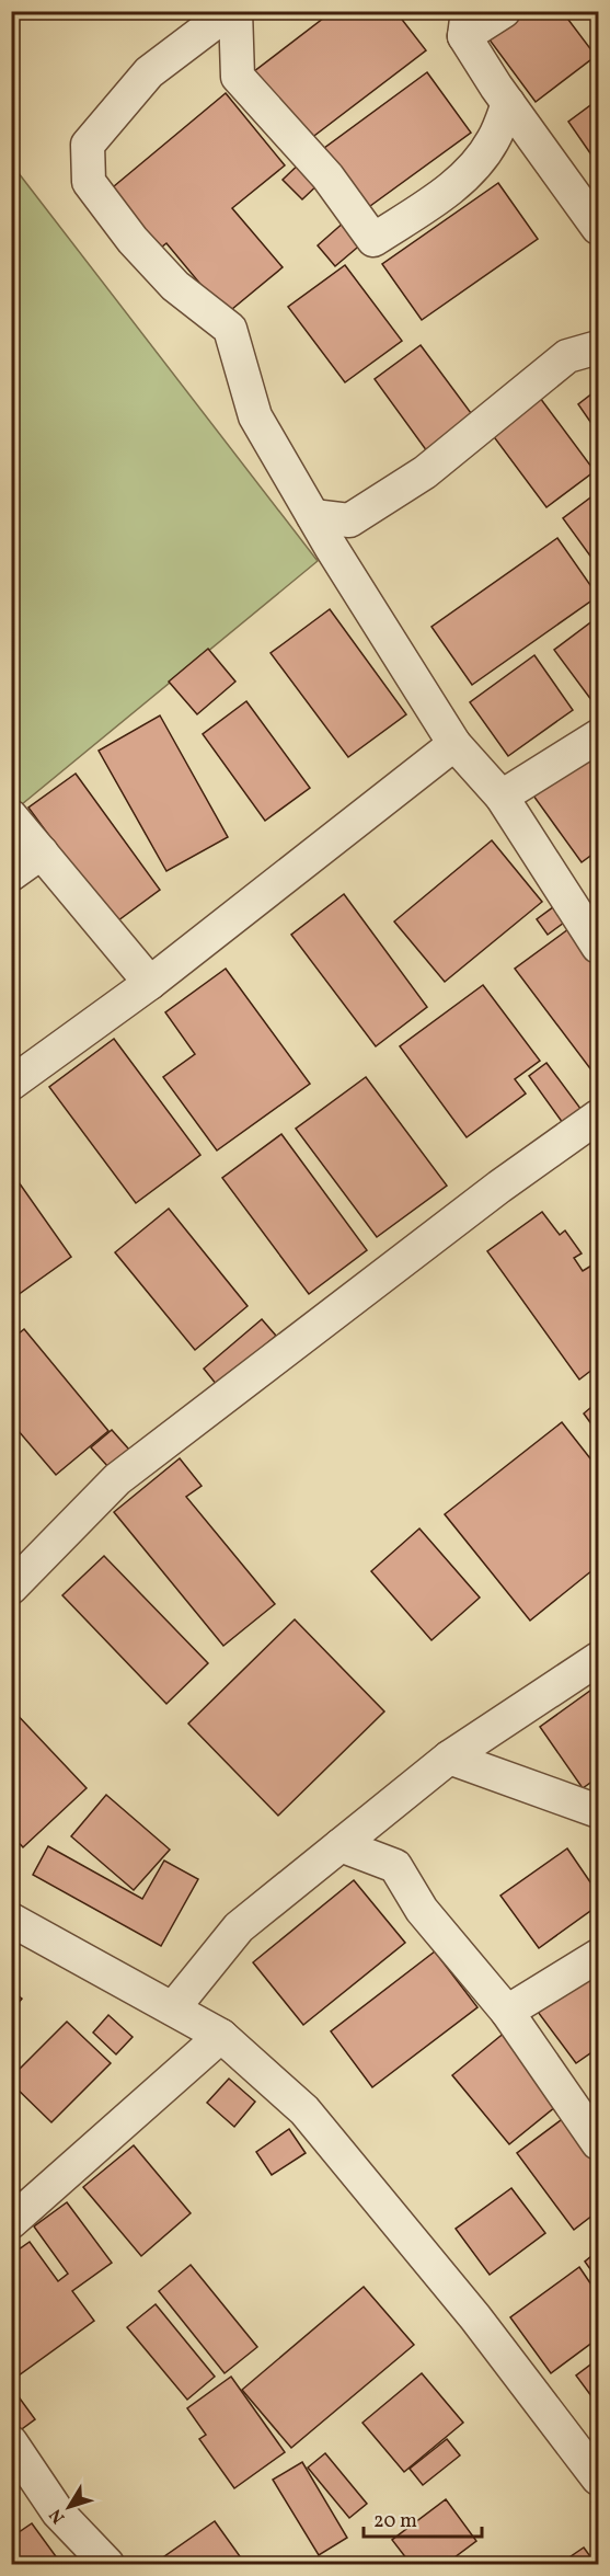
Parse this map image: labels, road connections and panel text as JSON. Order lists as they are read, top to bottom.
{
  "scale_bar": "20 m",
  "north": "bottom left"
}
